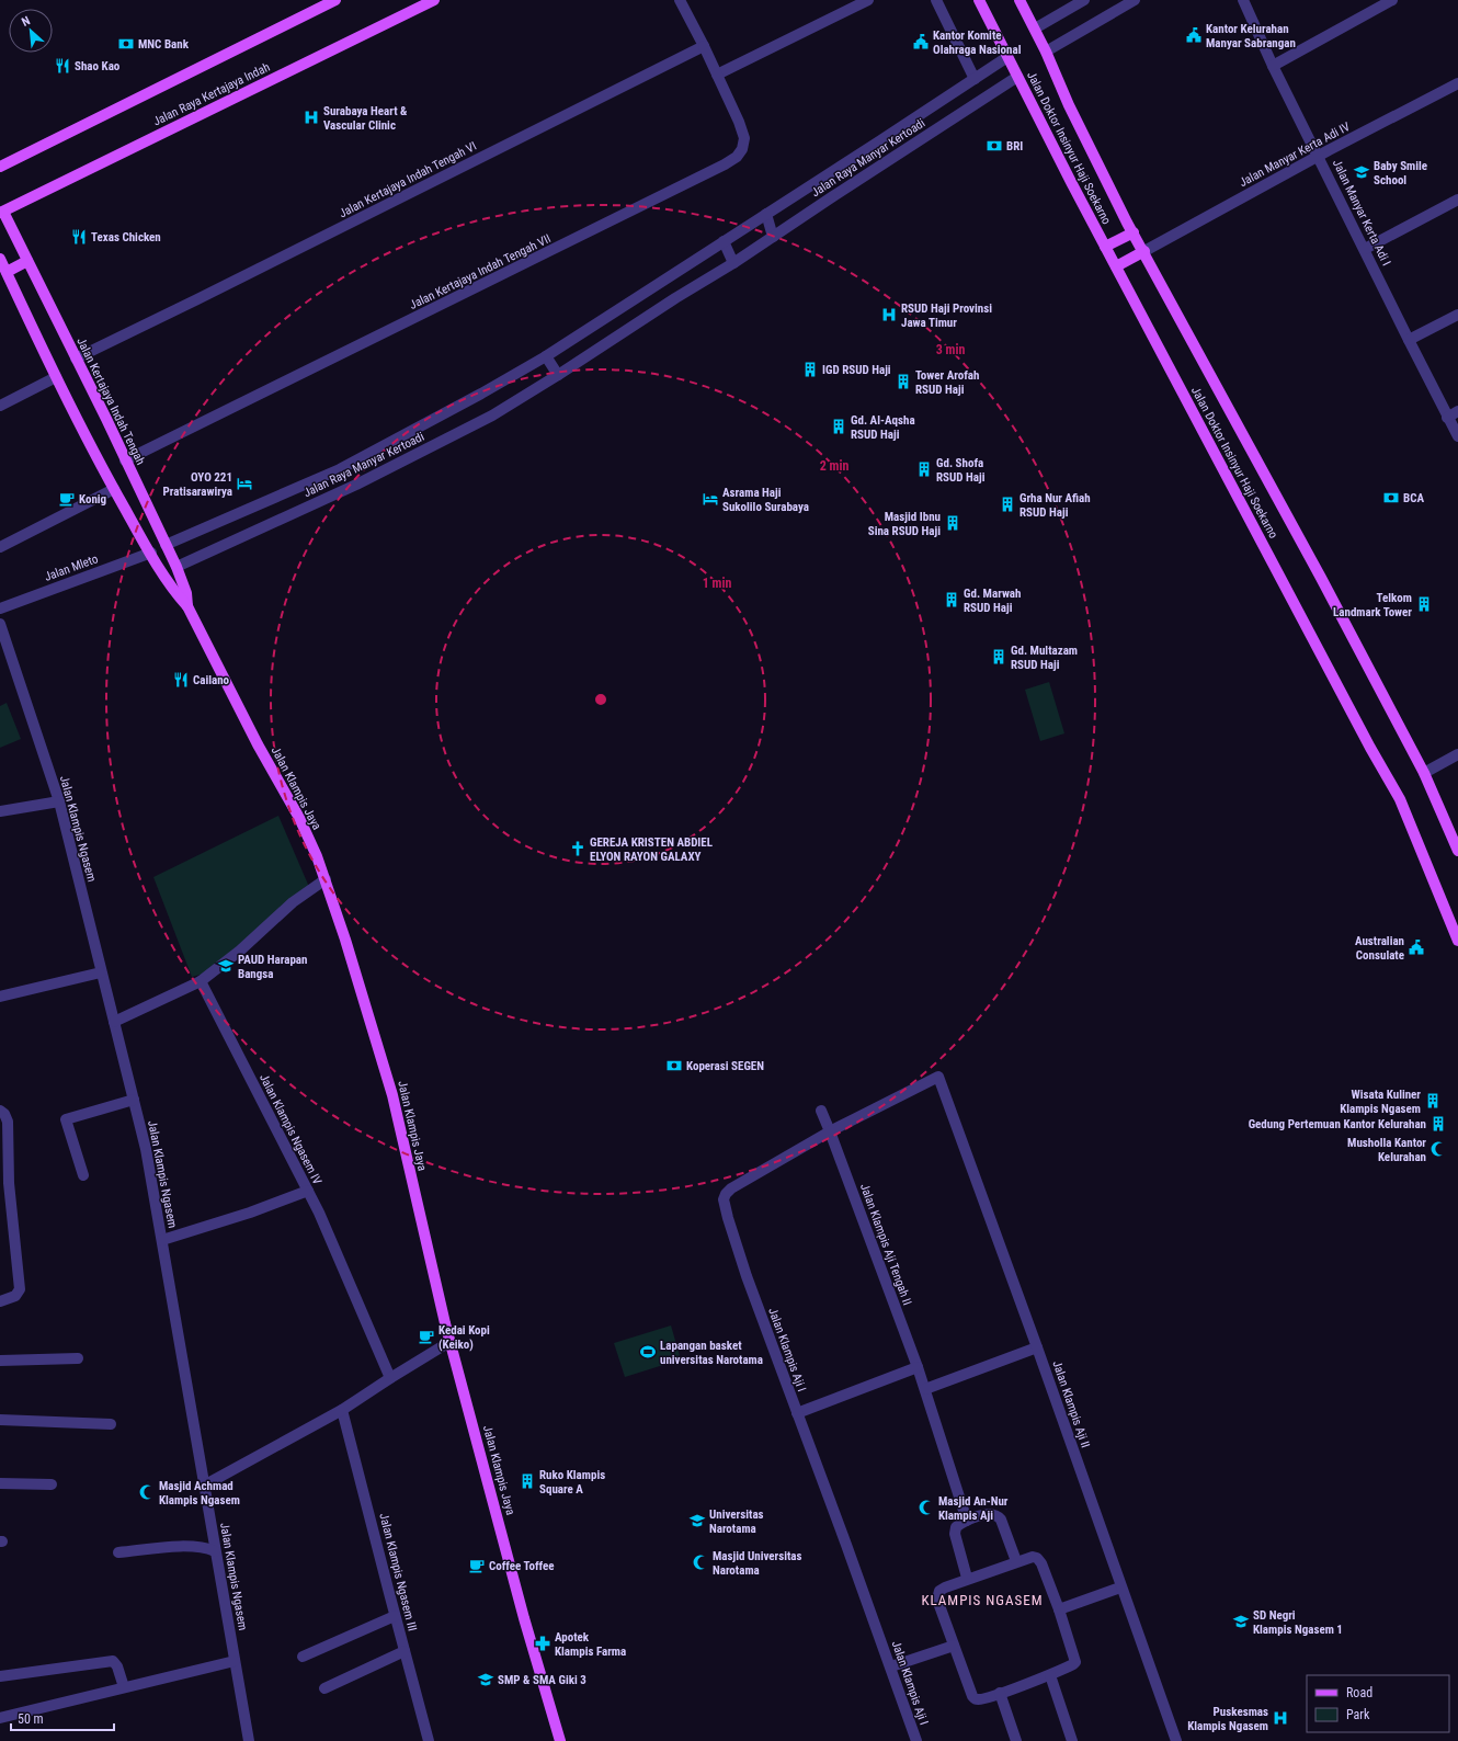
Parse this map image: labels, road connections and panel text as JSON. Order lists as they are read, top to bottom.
{
  "streets": {
    "main road": [
      "Jalan Raya Kertajaya Indah",
      "Jalan Doktor Insinyur Haji Soekarno",
      "Jalan Kertajaya Indah Tengah",
      "Jalan Klampis Jaya"
    ],
    "street": [
      "Jalan Manyar Kerta Adi IV",
      "Jalan Raya Manyar Kertoadi",
      "Jalan Kertajaya Indah Tengah VI",
      "Jalan Manyar Kerta Adi I",
      "Jalan Kertajaya Indah Tengah VII",
      "Jalan Mleto",
      "Jalan Klampis Ngasem",
      "Jalan Klampis Ngasem IV",
      "Jalan Klampis Aji Tengah II",
      "Jalan Klampis Aji I",
      "Jalan Klampis Aji II",
      "Jalan Klampis Ngasem III"
    ]
  },
  "crossings": [
    ["Jalan Raya Kertajaya Indah", "Jalan Kertajaya Indah Tengah"],
    ["Jalan Doktor Insinyur Haji Soekarno", "Jalan Manyar Kerta Adi IV"],
    ["Jalan Doktor Insinyur Haji Soekarno", "Jalan Raya Manyar Kertoadi"],
    ["Jalan Manyar Kerta Adi IV", "Jalan Manyar Kerta Adi I"],
    ["Jalan Raya Manyar Kertoadi", "Jalan Kertajaya Indah Tengah"],
    ["Jalan Kertajaya Indah Tengah VI", "Jalan Kertajaya Indah Tengah VII"],
    ["Jalan Kertajaya Indah Tengah VI", "Jalan Kertajaya Indah Tengah"],
    ["Jalan Kertajaya Indah Tengah VII", "Jalan Kertajaya Indah Tengah"],
    ["Jalan Kertajaya Indah Tengah", "Jalan Klampis Jaya"],
    ["Jalan Mleto", "Jalan Klampis Jaya"],
    ["Jalan Klampis Aji Tengah II", "Jalan Klampis Aji I"],
    ["Jalan Klampis Aji I", "Jalan Klampis Aji II"]
  ],
  "districts": ["KLAMPIS NGASEM"],
  "places": {
    "public building": ["Kantor Kelurahan Manyar Sabrangan", "Kantor Komite Olahraga Nasional", "Australian Consulate"],
    "bank": [
      "MNC Bank",
      "BRI",
      "BCA",
      "Koperasi SEGEN"
    ],
    "restaurant": ["Shao Kao", "Texas Chicken", "Cailano"],
    "hospital": ["Surabaya Heart & Vascular Clinic", "RSUD Haji Provinsi Jawa Timur", "Puskesmas Klampis Ngasem"],
    "school or university": [
      "Baby Smile School",
      "PAUD Harapan Bangsa",
      "Universitas Narotama",
      "SD Negri Klampis Ngasem 1",
      "SMP & SMA Giki 3"
    ],
    "building": [
      "IGD RSUD Haji",
      "Tower Arofah RSUD Haji",
      "Gd. Al-Aqsha RSUD Haji",
      "Gd. Shofa RSUD Haji",
      "Grha Nur Afiah RSUD Haji",
      "Masjid Ibnu Sina RSUD Haji",
      "Gd. Marwah RSUD Haji",
      "Telkom Landmark Tower",
      "Gd. Multazam RSUD Haji",
      "Wisata Kuliner Klampis Ngasem",
      "Gedung Pertemuan Kantor Kelurahan",
      "Ruko Klampis Square A"
    ],
    "hotel": ["OYO 221 Pratisarawirya", "Asrama Haji Sukolilo Surabaya"],
    "cafe": ["Konig", "Kedai Kopi (Keiko)", "Coffee Toffee"],
    "church": ["GEREJA KRISTEN ABDIEL ELYON RAYON GALAXY"],
    "mosque": [
      "Musholla Kantor Kelurahan",
      "Masjid Achmad Klampis Ngasem",
      "Masjid An-Nur Klampis Aji",
      "Masjid Universitas Narotama"
    ],
    "sports": ["Lapangan basket universitas Narotama"],
    "pharmacy": ["Apotek Klampis Farma"]
  },
  "legend": ["Road", "Park"],
  "scale_bar": "50 m",
  "north": "top left",
  "rings": ["3 min", "2 min", "1 min"]
}
